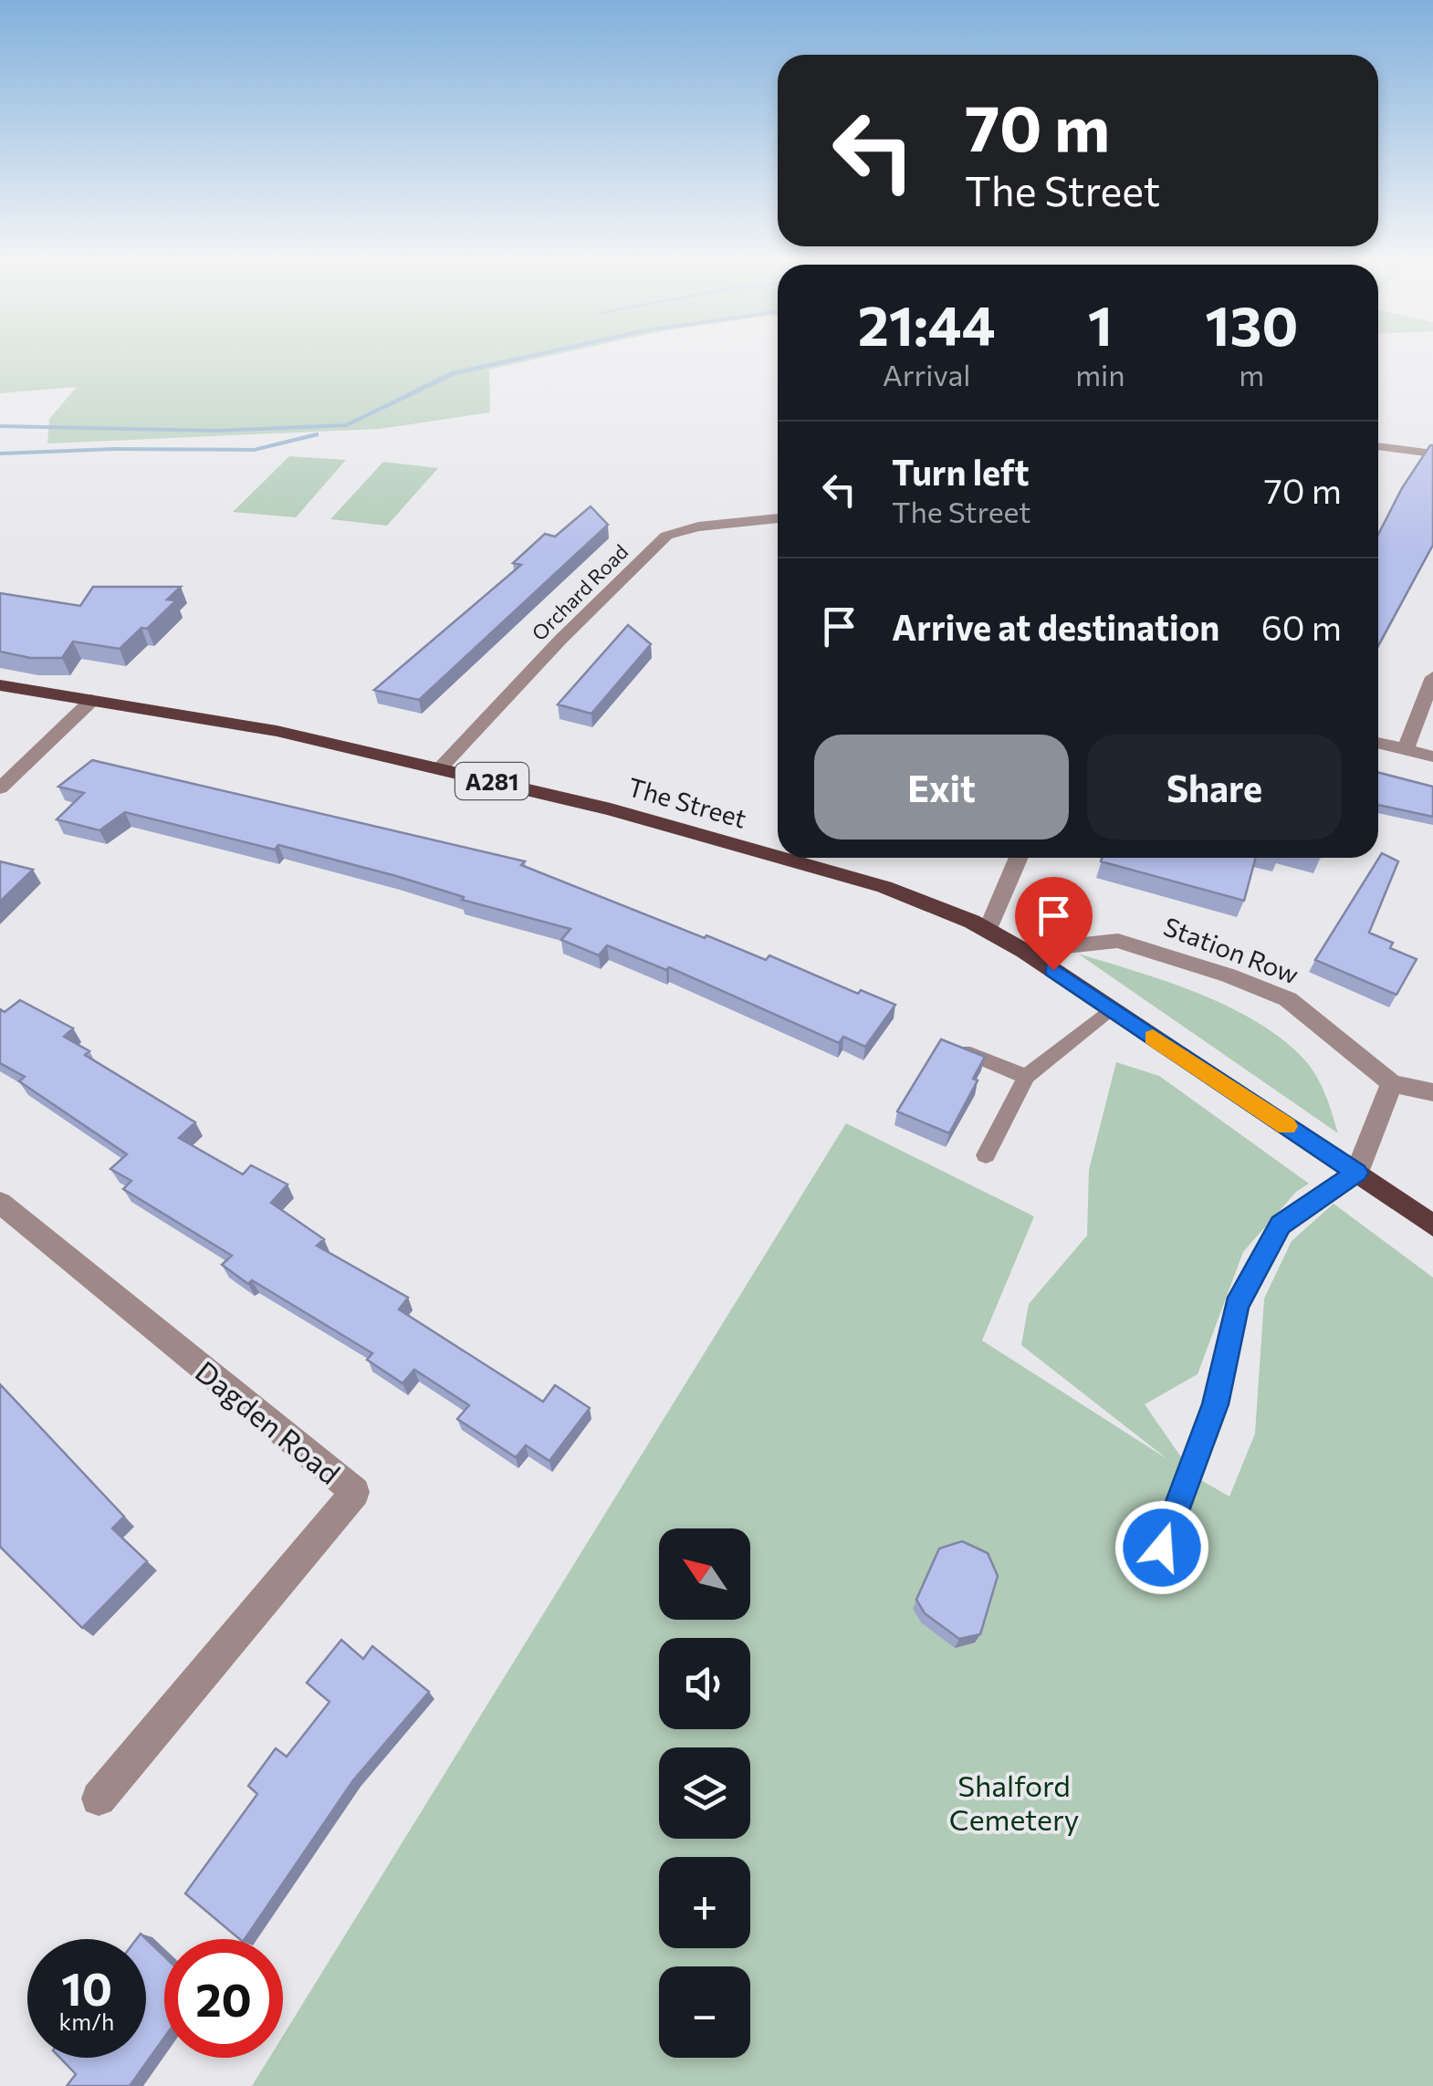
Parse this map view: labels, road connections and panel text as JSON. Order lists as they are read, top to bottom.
{
  "streets": {
    "main road": ["A281", "The Street"],
    "street": ["Orchard Road", "Station Row", "Dagden Road"]
  },
  "crossings": [
    ["Orchard Road", "The Street"],
    ["The Street", "Station Row"]
  ],
  "parks": ["Shalford Cemetery"],
  "north": "top left",
  "page": {
    "turn": ["70 m", "The Street"],
    "eta": [
      "21:44",
      "Arrival",
      "1",
      "min",
      "130",
      "m"
    ],
    "list": [
      {
        "name": "Turn left",
        "note": "The Street",
        "value": "70 m"
      },
      {
        "name": "Arrive at destination",
        "value": "60 m"
      }
    ],
    "buttons": ["Exit", "Share"],
    "map_buttons": ["+", "−"],
    "speed": "10 km/h",
    "limit": "20"
  }
}
